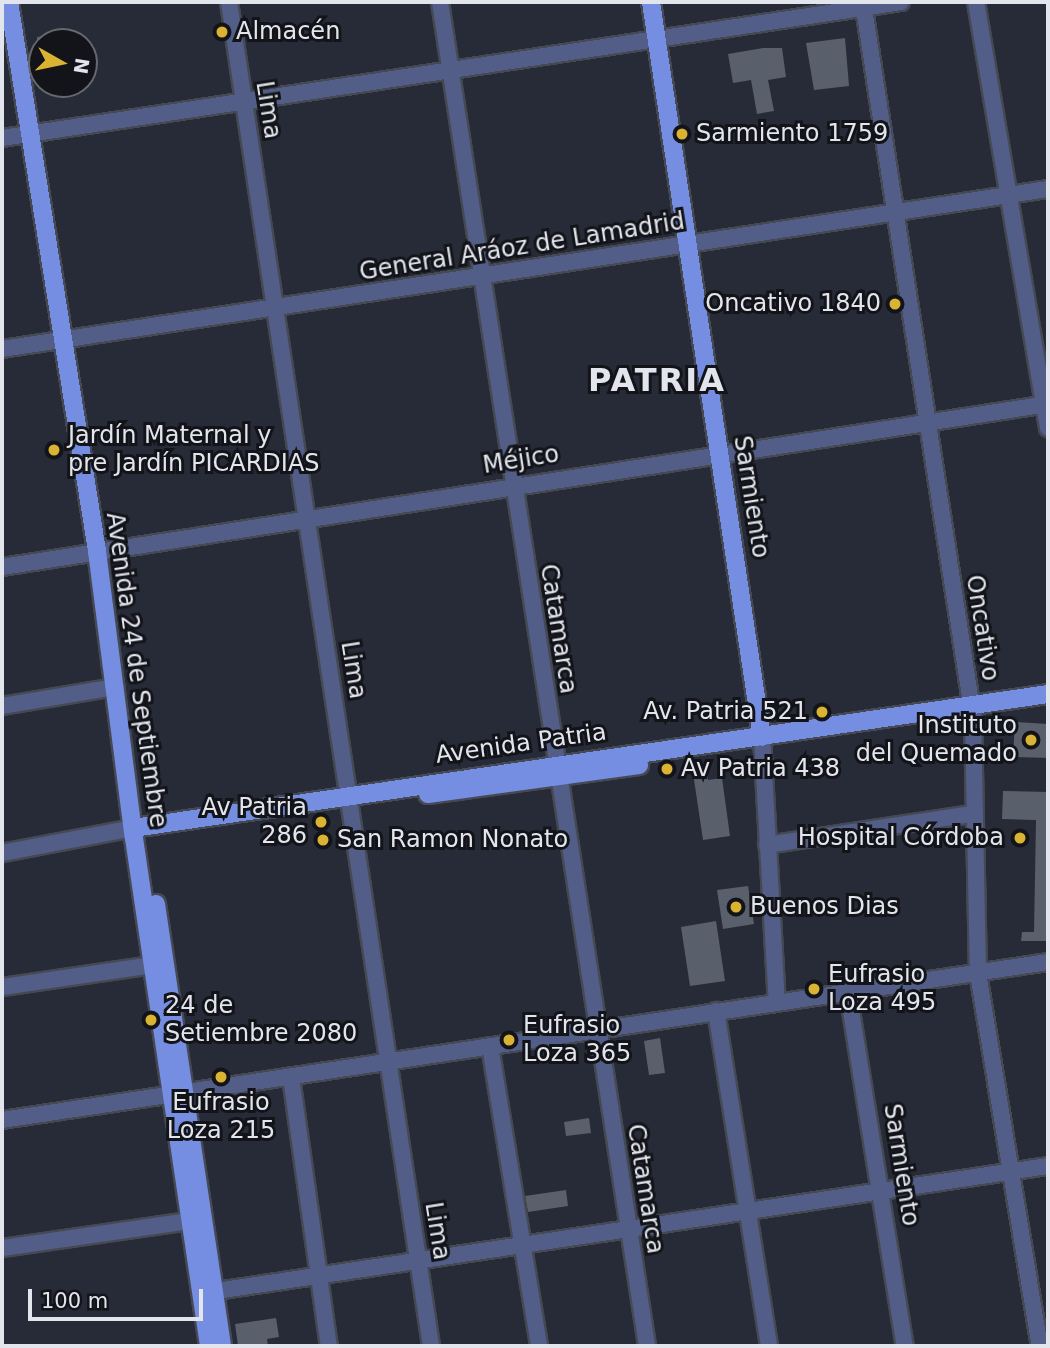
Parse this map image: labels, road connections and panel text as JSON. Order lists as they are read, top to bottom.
{
  "streets": {
    "main road": ["Sarmiento", "Avenida 24 de Septiembre", "Avenida Patria"],
    "street": [
      "Lima",
      "General Aráoz de Lamadrid",
      "Méjico",
      "Oncativo",
      "Catamarca"
    ]
  },
  "crossings": [
    ["Lima", "General Aráoz de Lamadrid"],
    ["Lima", "Méjico"],
    ["Lima", "Avenida Patria"],
    ["General Aráoz de Lamadrid", "Sarmiento"],
    ["General Aráoz de Lamadrid", "Oncativo"],
    ["General Aráoz de Lamadrid", "Catamarca"],
    ["General Aráoz de Lamadrid", "Avenida 24 de Septiembre"],
    ["Méjico", "Sarmiento"],
    ["Méjico", "Oncativo"],
    ["Méjico", "Catamarca"],
    ["Méjico", "Avenida 24 de Septiembre"],
    ["Sarmiento", "Avenida Patria"],
    ["Oncativo", "Avenida Patria"],
    ["Catamarca", "Avenida Patria"],
    ["Avenida 24 de Septiembre", "Avenida Patria"]
  ],
  "districts": ["PATRIA"],
  "places": [
    "Almacén",
    "Sarmiento 1759",
    "Oncativo 1840",
    "Jardín Maternal y pre Jardín PICARDIAS",
    "Av. Patria 521",
    "Instituto del Quemado",
    "Av Patria 438",
    "Av Patria 286",
    "Hospital Córdoba",
    "San Ramon Nonato",
    "Buenos Dias",
    "Eufrasio Loza 495",
    "24 de Setiembre 2080",
    "Eufrasio Loza 365",
    "Eufrasio Loza 215"
  ],
  "scale_bar": "100 m",
  "north": "right"
}
